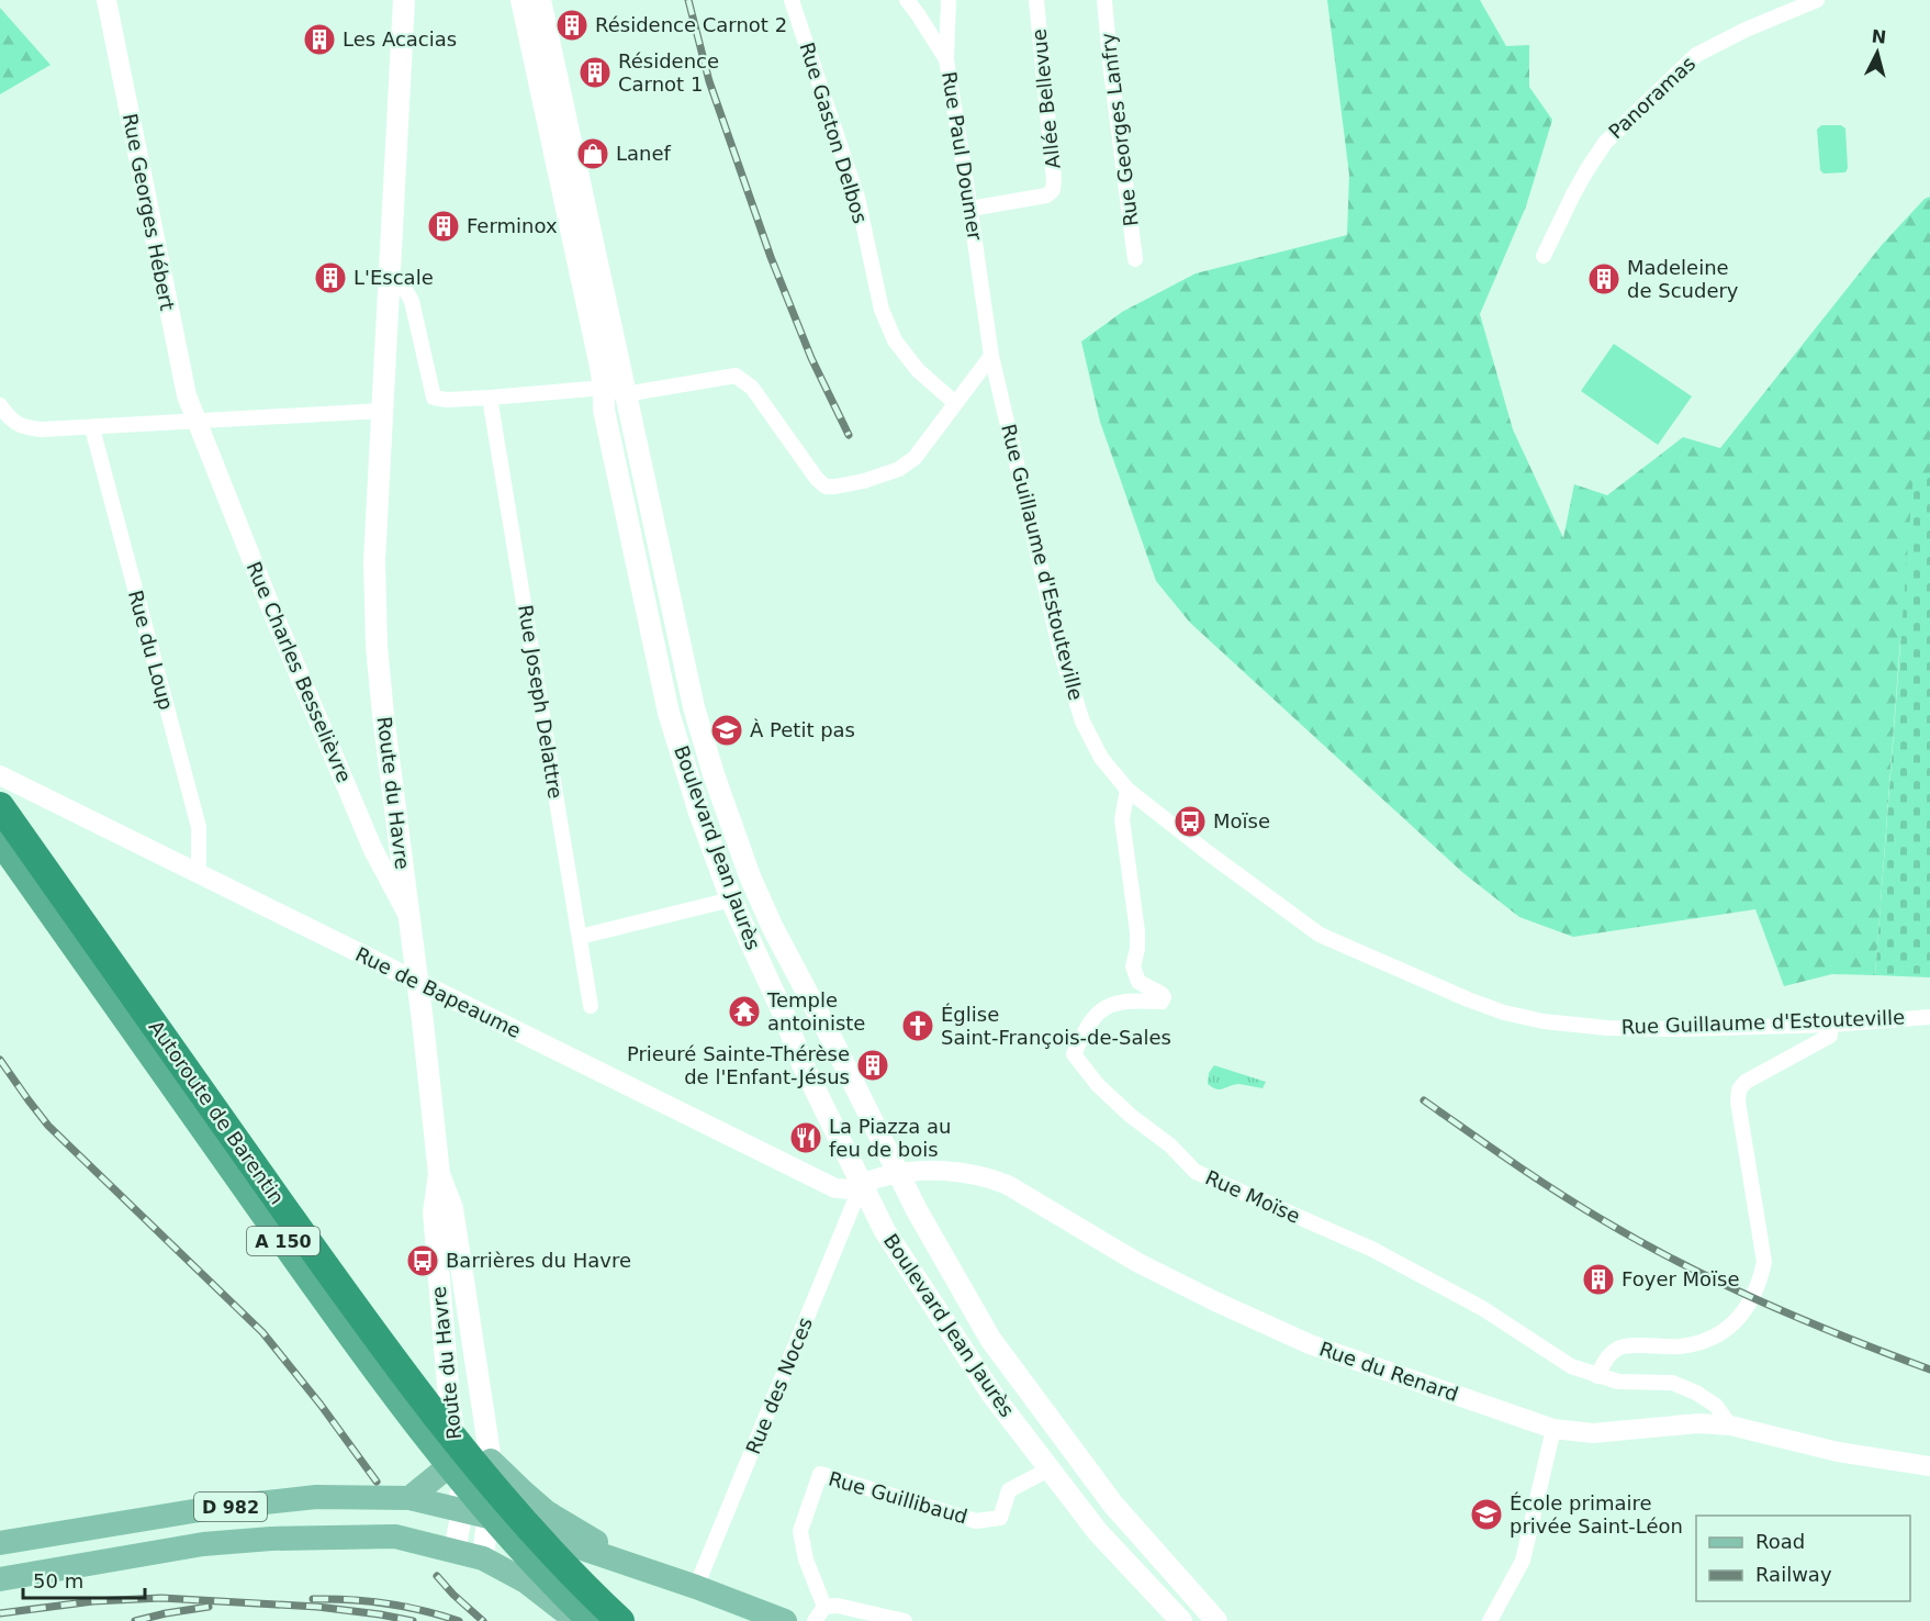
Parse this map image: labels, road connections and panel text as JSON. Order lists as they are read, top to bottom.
{
  "streets": {
    "highway": ["Autoroute de Barentin", "A 150"],
    "main road": ["Route du Havre", "Boulevard Jean Jaurès", "D 982"],
    "street": [
      "Panoramas",
      "Allée Bellevue",
      "Rue Georges Lanfry",
      "Rue Gaston Delbos",
      "Rue Paul Doumer",
      "Rue Georges Hébert",
      "Rue Guillaume d'Estouteville",
      "Rue du Loup",
      "Rue Charles Besselièvre",
      "Rue Joseph Delattre",
      "Rue de Bapeaume",
      "Rue Moïse",
      "Rue du Renard",
      "Rue des Noces",
      "Rue Guillibaud"
    ]
  },
  "crossings": [
    ["Allée Bellevue", "Rue Paul Doumer"],
    ["Rue Paul Doumer", "Rue Guillaume d'Estouteville"],
    ["Rue Georges Hébert", "Rue Charles Besselièvre"],
    ["Rue Guillaume d'Estouteville", "Rue Moïse"],
    ["Rue du Loup", "Rue de Bapeaume"],
    ["Rue Charles Besselièvre", "Route du Havre"],
    ["Route du Havre", "Rue de Bapeaume"],
    ["Route du Havre", "D 982"],
    ["Boulevard Jean Jaurès", "Rue de Bapeaume"],
    ["Boulevard Jean Jaurès", "Rue du Renard"],
    ["Boulevard Jean Jaurès", "Rue des Noces"],
    ["Boulevard Jean Jaurès", "Rue Guillibaud"],
    ["Rue de Bapeaume", "Rue du Renard"],
    ["Rue de Bapeaume", "Rue des Noces"],
    ["Rue Moïse", "Rue du Renard"],
    ["Rue du Renard", "Rue des Noces"],
    ["Rue des Noces", "D 982"]
  ],
  "places": {
    "building": [
      "Résidence Carnot 2",
      "Les Acacias",
      "Résidence Carnot 1",
      "Ferminox",
      "L'Escale",
      "Madeleine de Scudery",
      "Prieuré Sainte-Thérèse de l'Enfant-Jésus",
      "Foyer Moïse"
    ],
    "shop": ["Lanef"],
    "school or university": ["À Petit pas", "École primaire privée Saint-Léon"],
    "bus stop": ["Moïse", "Barrières du Havre"],
    "temple": ["Temple antoiniste"],
    "church": ["Église Saint-François-de-Sales"],
    "restaurant": ["La Piazza au feu de bois"]
  },
  "legend": ["Road", "Railway"],
  "scale_bar": "50 m",
  "north": "top"
}
